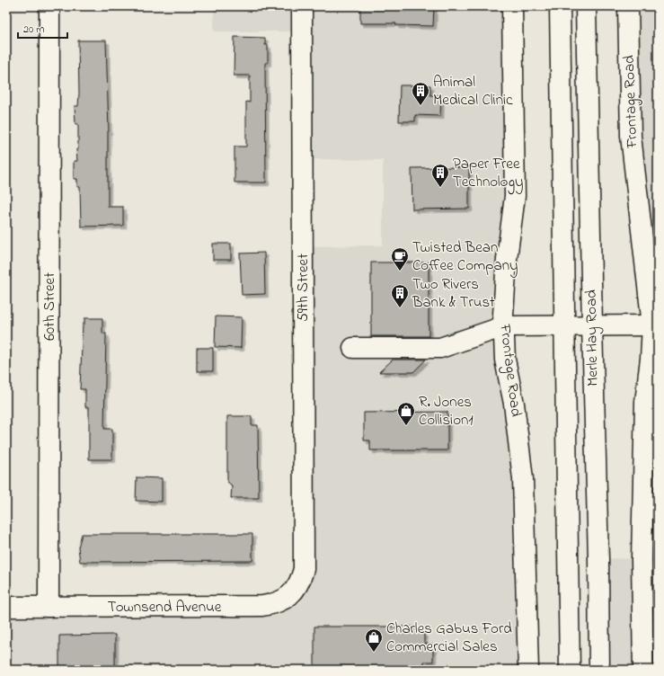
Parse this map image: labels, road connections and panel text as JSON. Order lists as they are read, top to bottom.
{
  "streets": {
    "street": [
      "Frontage Road",
      "59th Street",
      "60th Street",
      "Merle Hay Road",
      "Townsend Avenue"
    ]
  },
  "crossings": [
    ["59th Street", "Townsend Avenue"],
    ["60th Street", "Townsend Avenue"]
  ],
  "places": {
    "building": ["Animal Medical Clinic", "Paper Free Technology", "Two Rivers Bank & Trust"],
    "cafe": ["Twisted Bean Coffee Company"],
    "shop": ["R. Jones Collision1", "Charles Gabus Ford Commercial Sales"]
  },
  "scale_bar": "20 m"
}
